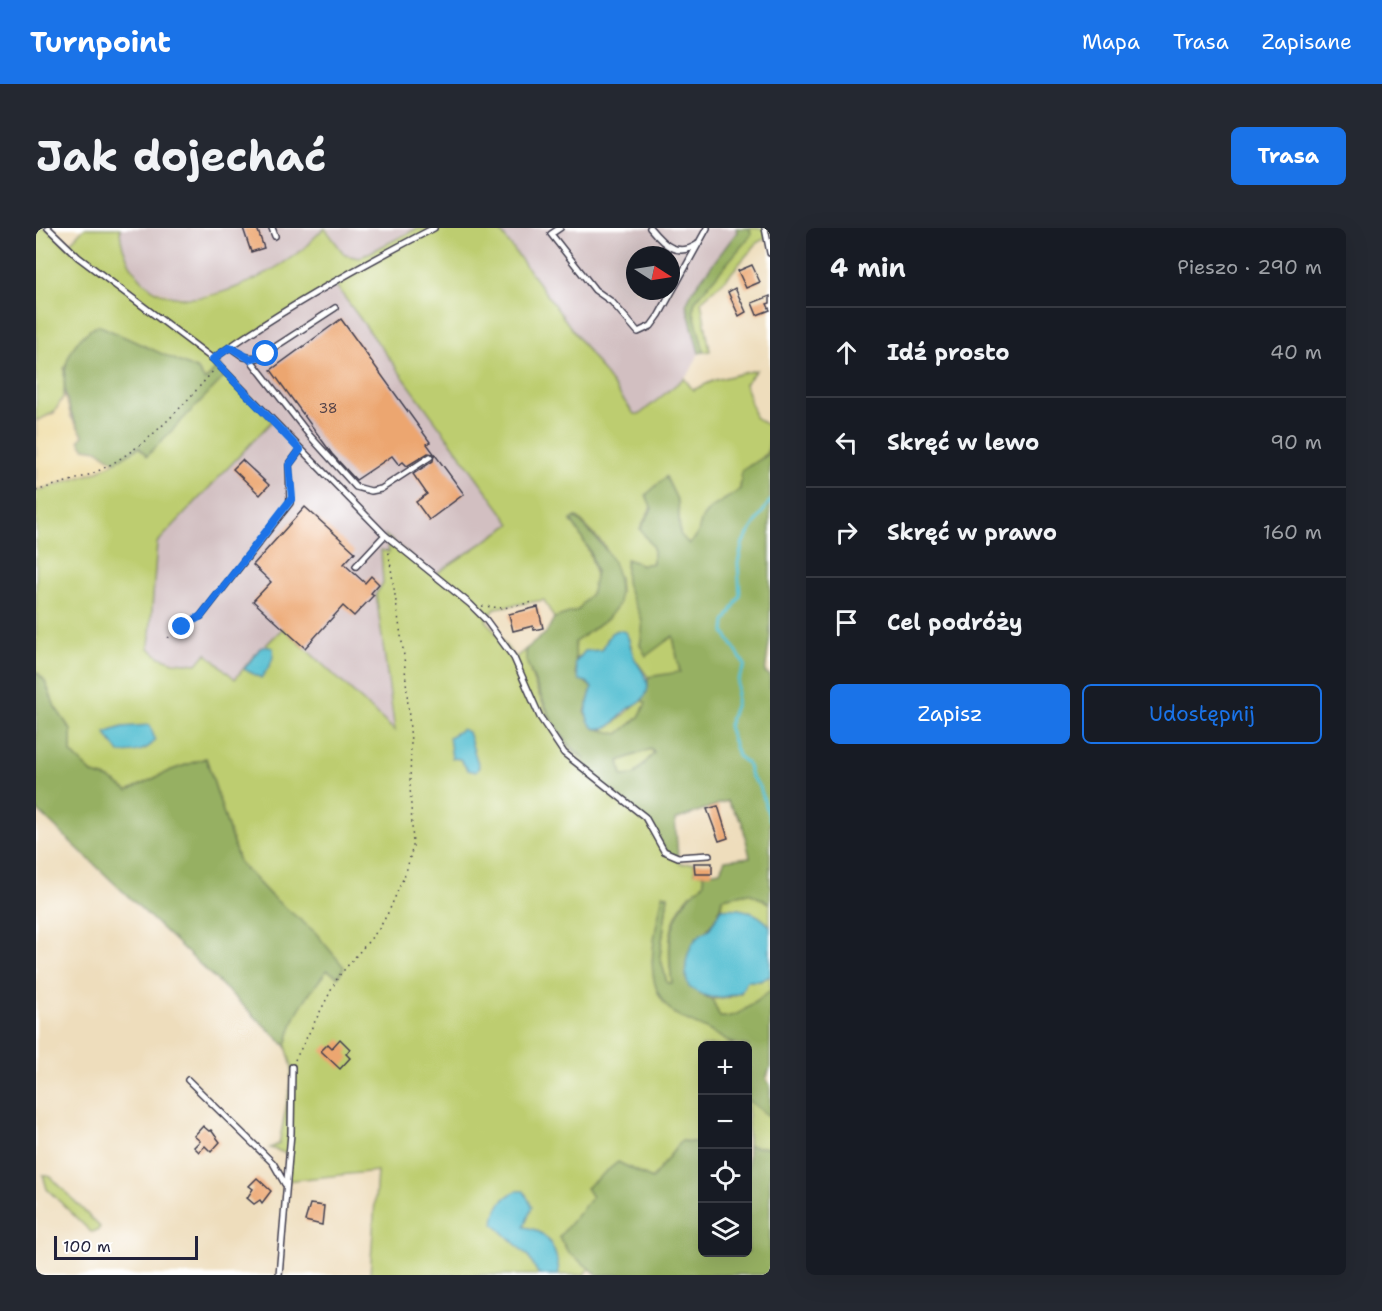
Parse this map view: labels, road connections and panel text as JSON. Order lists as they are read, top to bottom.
{
  "house_numbers": ["38"],
  "scale_bar": "100 m",
  "north": "right",
  "page": {
    "header": "Turnpoint",
    "nav": ["Mapa", "Trasa", "Zapisane"],
    "buttons": [
      "Trasa",
      ["Zapisz", "Udostępnij"]
    ],
    "title": "Jak dojechać",
    "heading": ["4 min", "Pieszo · 290 m"],
    "list": [
      ["Idź prosto", "40 m"],
      ["Skręć w lewo", "90 m"],
      ["Skręć w prawo", "160 m"],
      "Cel podróży"
    ],
    "map_buttons": ["+", "−"],
    "scale": "100 m"
  }
}
